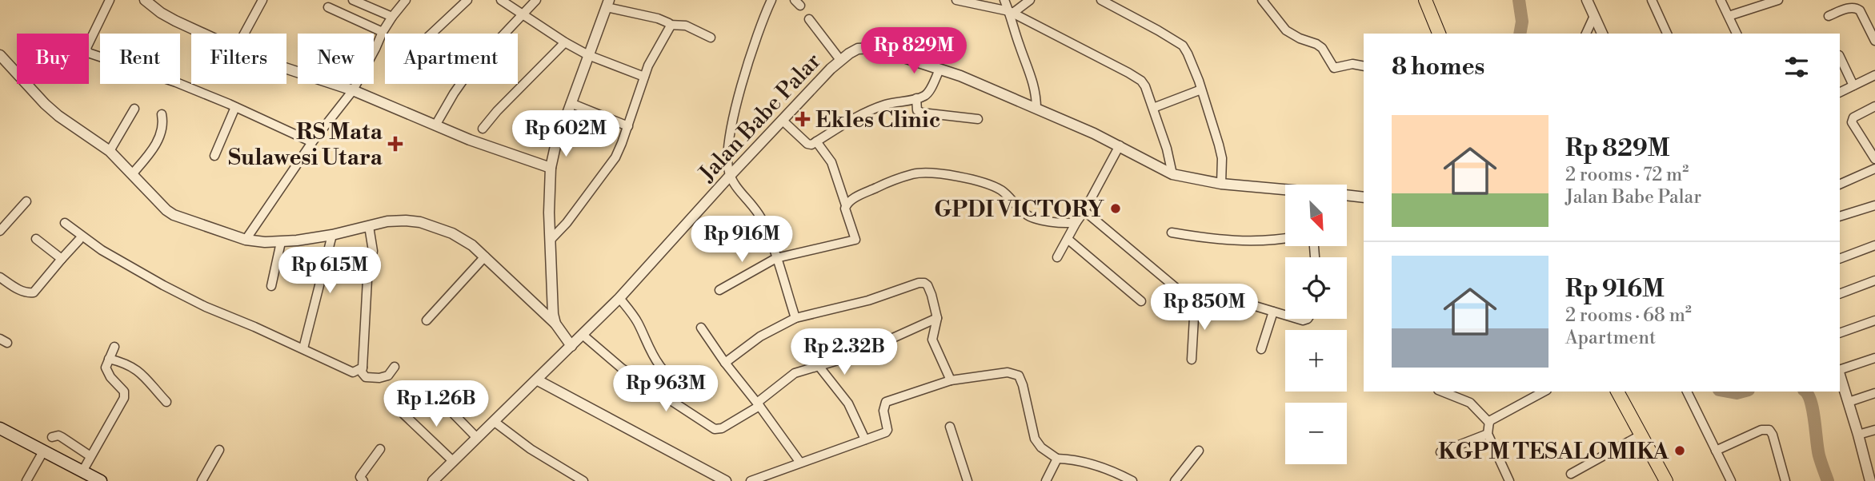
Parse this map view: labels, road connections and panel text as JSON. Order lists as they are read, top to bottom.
{
  "streets": {
    "street": ["Jalan Babe Palar"]
  },
  "places": {
    "health": ["Ekles Clinic", "RS Mata Sulawesi Utara"],
    "other": ["GPDI VICTORY", "KGPM TESALOMIKA"]
  },
  "north": "bottom right",
  "page": {
    "price": [
      "Rp 829M",
      "Rp 602M",
      "Rp 916M",
      "Rp 615M",
      "Rp 850M",
      "Rp 2.32B",
      "Rp 963M",
      "Rp 1.26B"
    ],
    "chip": [
      "Buy",
      "Rent",
      "Filters",
      "New",
      "Apartment"
    ],
    "heading": "8 homes",
    "list": [
      {
        "name": "Rp 829M",
        "note": "2 rooms · 72 m² · Jalan Babe Palar"
      },
      {
        "name": "Rp 916M",
        "note": "2 rooms · 68 m² · Apartment"
      }
    ],
    "map_buttons": ["+", "−"]
  }
}
